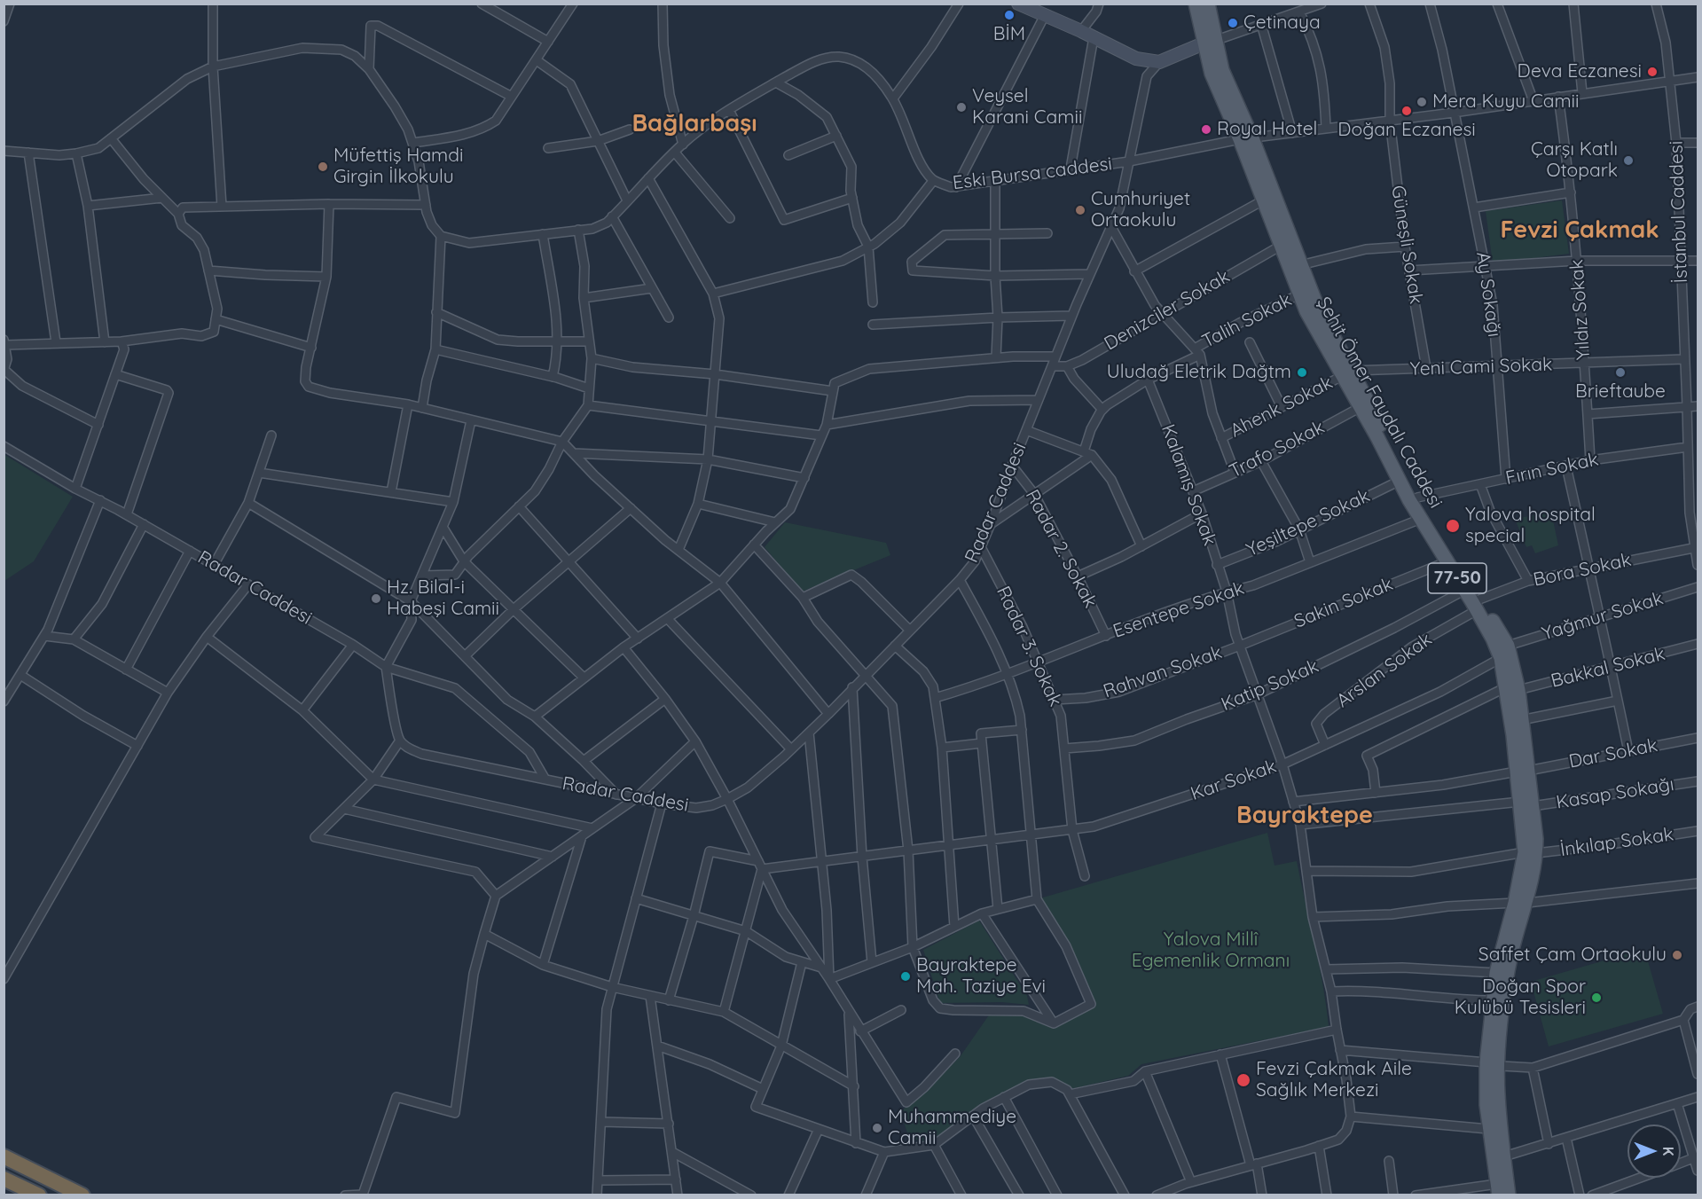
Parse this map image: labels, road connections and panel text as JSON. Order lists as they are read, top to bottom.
{
  "streets": {
    "main road": ["Şehit Ömer Faydalı Caddesi", "77-50"],
    "street": [
      "Eski Bursa caddesi",
      "İstanbul Caddesi",
      "Güneşli Sokak",
      "Ay Sokağı",
      "Yıldız Sokak",
      "Denizciler Sokak",
      "Talih Sokak",
      "Yeni Cami Sokak",
      "Ahenk Sokak",
      "Trafo Sokak",
      "Fırın Sokak",
      "Kalamış Sokak",
      "Radar Caddesi",
      "Yeşiltepe Sokak",
      "Radar 2. Sokak",
      "Bora Sokak",
      "Sakin Sokak",
      "Esentepe Sokak",
      "Yağmur Sokak",
      "Radar 3. Sokak",
      "Bakkal Sokak",
      "Arslan Sokak",
      "Rahvan Sokak",
      "Katip Sokak",
      "Dar Sokak",
      "Kar Sokak",
      "Kasap Sokağı",
      "İnkılap Sokak"
    ]
  },
  "crossings": [
    ["Eski Bursa caddesi", "İstanbul Caddesi"],
    ["Eski Bursa caddesi", "Güneşli Sokak"],
    ["Eski Bursa caddesi", "Ay Sokağı"],
    ["Eski Bursa caddesi", "Yıldız Sokak"],
    ["Eski Bursa caddesi", "Şehit Ömer Faydalı Caddesi"],
    ["Eski Bursa caddesi", "Radar Caddesi"],
    ["İstanbul Caddesi", "Yeni Cami Sokak"],
    ["İstanbul Caddesi", "Fırın Sokak"],
    ["İstanbul Caddesi", "Bora Sokak"],
    ["Güneşli Sokak", "Yeni Cami Sokak"],
    ["Ay Sokağı", "Yeni Cami Sokak"],
    ["Ay Sokağı", "Fırın Sokak"],
    ["Yıldız Sokak", "Yeni Cami Sokak"],
    ["Yıldız Sokak", "Fırın Sokak"],
    ["Denizciler Sokak", "Şehit Ömer Faydalı Caddesi"],
    ["Denizciler Sokak", "Radar Caddesi"],
    ["Talih Sokak", "Şehit Ömer Faydalı Caddesi"],
    ["Talih Sokak", "Kalamış Sokak"],
    ["Yeni Cami Sokak", "Şehit Ömer Faydalı Caddesi"],
    ["Yeni Cami Sokak", "Ahenk Sokak"],
    ["Şehit Ömer Faydalı Caddesi", "Ahenk Sokak"],
    ["Şehit Ömer Faydalı Caddesi", "Trafo Sokak"],
    ["Şehit Ömer Faydalı Caddesi", "Fırın Sokak"],
    ["Şehit Ömer Faydalı Caddesi", "Yeşiltepe Sokak"],
    ["Şehit Ömer Faydalı Caddesi", "Bora Sokak"],
    ["Şehit Ömer Faydalı Caddesi", "Sakin Sokak"],
    ["Şehit Ömer Faydalı Caddesi", "Esentepe Sokak"],
    ["Şehit Ömer Faydalı Caddesi", "Yağmur Sokak"],
    ["Şehit Ömer Faydalı Caddesi", "Bakkal Sokak"],
    ["Şehit Ömer Faydalı Caddesi", "Arslan Sokak"],
    ["Şehit Ömer Faydalı Caddesi", "Katip Sokak"],
    ["Şehit Ömer Faydalı Caddesi", "Dar Sokak"],
    ["Şehit Ömer Faydalı Caddesi", "Kar Sokak"],
    ["Şehit Ömer Faydalı Caddesi", "Kasap Sokağı"],
    ["Şehit Ömer Faydalı Caddesi", "İnkılap Sokak"],
    ["Trafo Sokak", "Kalamış Sokak"],
    ["Kalamış Sokak", "Yeşiltepe Sokak"],
    ["Kalamış Sokak", "Sakin Sokak"],
    ["Kalamış Sokak", "Esentepe Sokak"],
    ["Kalamış Sokak", "Rahvan Sokak"],
    ["Kalamış Sokak", "Katip Sokak"],
    ["Kalamış Sokak", "Dar Sokak"],
    ["Kalamış Sokak", "Kar Sokak"],
    ["Kalamış Sokak", "Kasap Sokağı"],
    ["Kalamış Sokak", "İnkılap Sokak"],
    ["Radar Caddesi", "Radar 2. Sokak"],
    ["Radar Caddesi", "Radar 3. Sokak"],
    ["Radar 2. Sokak", "Esentepe Sokak"],
    ["Bora Sokak", "Arslan Sokak"],
    ["Sakin Sokak", "Rahvan Sokak"],
    ["Esentepe Sokak", "Radar 3. Sokak"],
    ["Radar 3. Sokak", "Rahvan Sokak"],
    ["Radar 3. Sokak", "Katip Sokak"],
    ["Radar 3. Sokak", "Kar Sokak"],
    ["Bakkal Sokak", "Dar Sokak"],
    ["Arslan Sokak", "Kar Sokak"]
  ],
  "districts": ["Bağlarbaşı", "Fevzi Çakmak", "Bayraktepe"],
  "parks": ["Yalova Millî Egemenlik Ormanı"],
  "places": [
    "BİM",
    "Çetinaya",
    "Deva Eczanesi",
    "Mera Kuyu Camii",
    "Veysel Karani Camii",
    "Doğan Eczanesi",
    "Royal Hotel",
    "Çarşı Katlı Otopark",
    "Müfettiş Hamdi Girgin İlkokulu",
    "Cumhuriyet Ortaokulu",
    "Uludağ Eletrik Dağtm",
    "Brieftaube",
    "Yalova hospital special",
    "Hz. Bilal-i Habeşi Camii",
    "Saffet Çam Ortaokulu",
    "Bayraktepe Mah. Taziye Evi",
    "Doğan Spor Kulübü Tesisleri",
    "Fevzi Çakmak Aile Sağlık Merkezi",
    "Muhammediye Camii"
  ],
  "north": "right"
}
